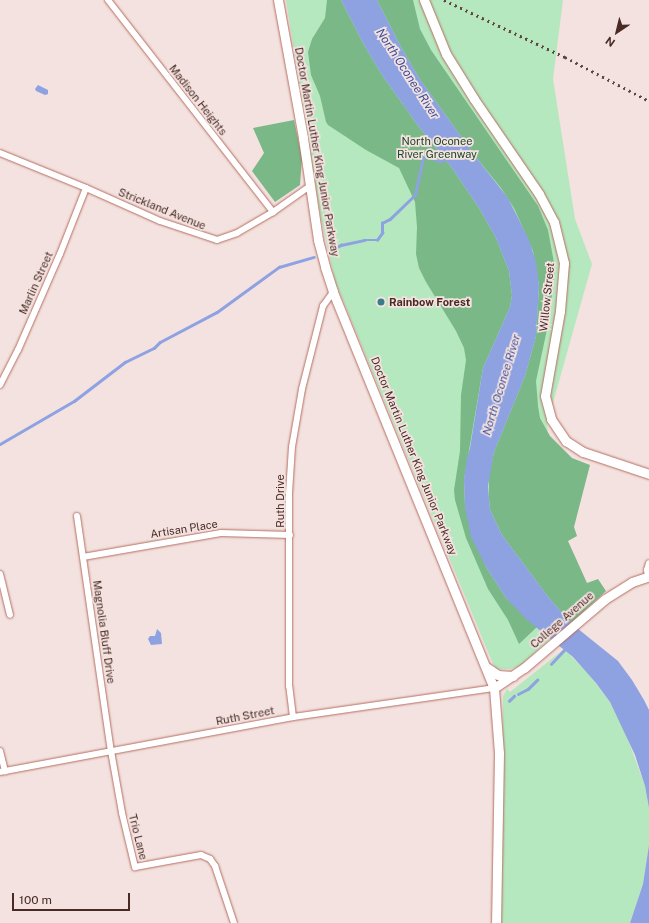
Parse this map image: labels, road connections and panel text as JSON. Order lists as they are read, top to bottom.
{
  "streets": {
    "main road": ["Doctor Martin Luther King Junior Parkway", "Willow Street", "College Avenue"],
    "street": [
      "Madison Heights",
      "Strickland Avenue",
      "Marlin Street",
      "Ruth Drive",
      "Artisan Place",
      "Magnolia Bluff Drive",
      "Ruth Street",
      "Trio Lane"
    ]
  },
  "crossings": [
    ["Madison Heights", "Strickland Avenue"],
    ["Doctor Martin Luther King Junior Parkway", "Strickland Avenue"],
    ["Doctor Martin Luther King Junior Parkway", "Ruth Drive"],
    ["Doctor Martin Luther King Junior Parkway", "College Avenue"],
    ["Doctor Martin Luther King Junior Parkway", "Ruth Street"],
    ["Strickland Avenue", "Marlin Street"],
    ["Ruth Drive", "Artisan Place"],
    ["Ruth Drive", "Ruth Street"],
    ["Artisan Place", "Magnolia Bluff Drive"],
    ["College Avenue", "Ruth Street"],
    ["Magnolia Bluff Drive", "Ruth Street"],
    ["Magnolia Bluff Drive", "Trio Lane"],
    ["Ruth Street", "Trio Lane"]
  ],
  "water": ["North Oconee River"],
  "parks": ["North Oconee River Greenway"],
  "places": ["Rainbow Forest"],
  "scale_bar": "100 m",
  "north": "bottom left"
}
